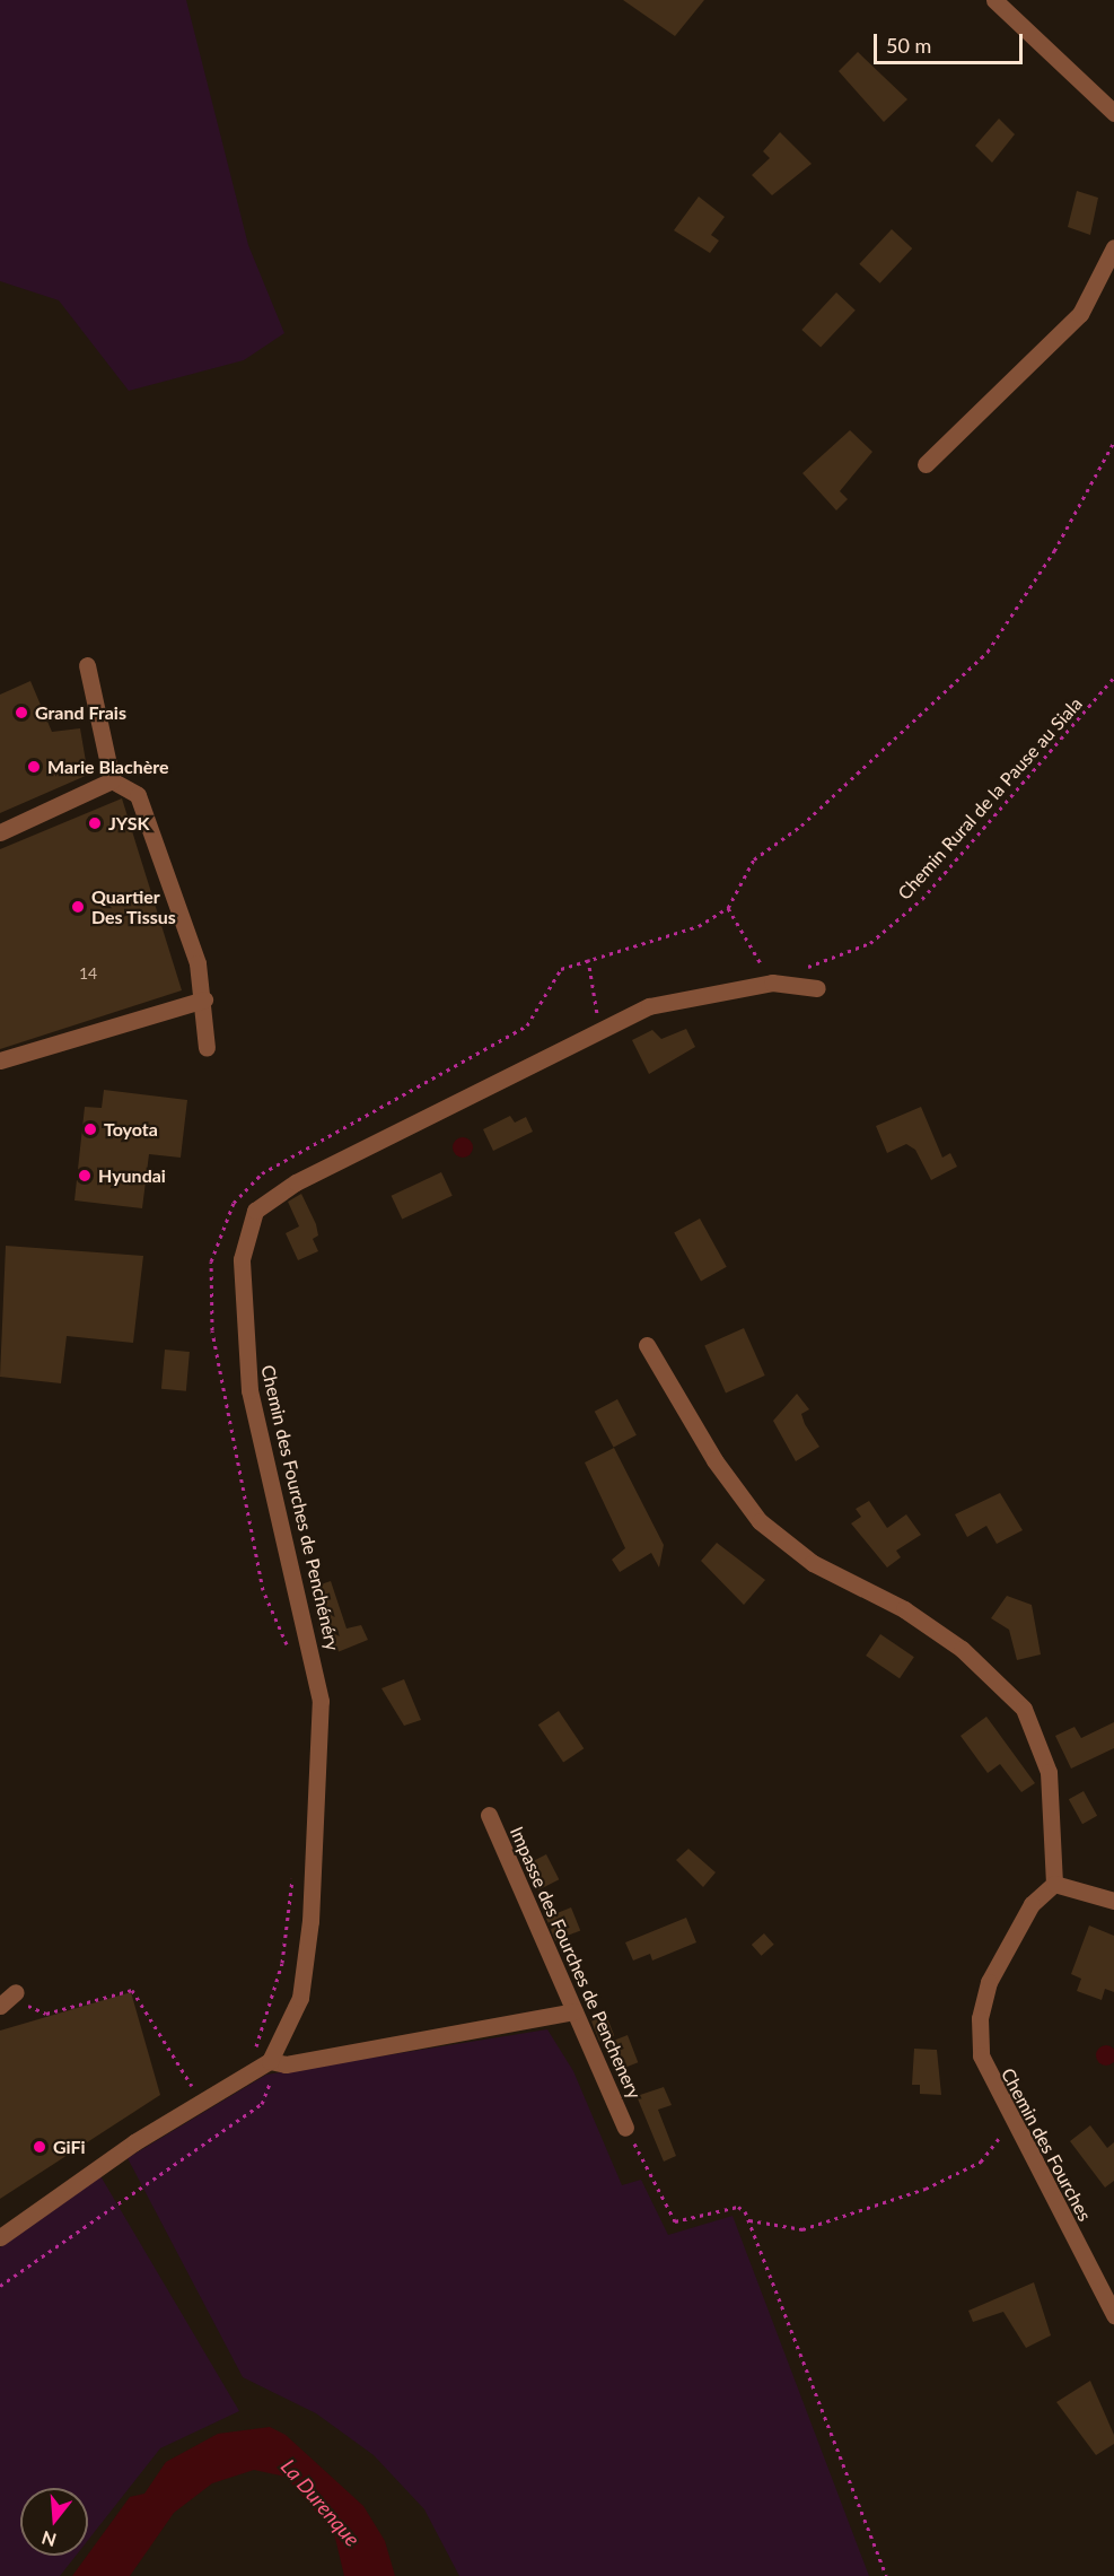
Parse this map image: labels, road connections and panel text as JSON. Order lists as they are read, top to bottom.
{
  "streets": {
    "street": ["Chemin des Fourches de Penchénéry", "Impasse des Fourches de Penchenery", "Chemin des Fourches"],
    "path": ["Chemin Rural de la Pause au Siala"]
  },
  "crossings": [
    ["Chemin Rural de la Pause au Siala", "Chemin des Fourches de Penchénéry"]
  ],
  "water": ["La Durenque"],
  "places": [
    "Grand Frais",
    "Marie Blachère",
    "JYSK",
    "Quartier Des Tissus",
    "Toyota",
    "Hyundai",
    "GiFi"
  ],
  "house_numbers": ["14"],
  "scale_bar": "50 m",
  "north": "bottom"
}
